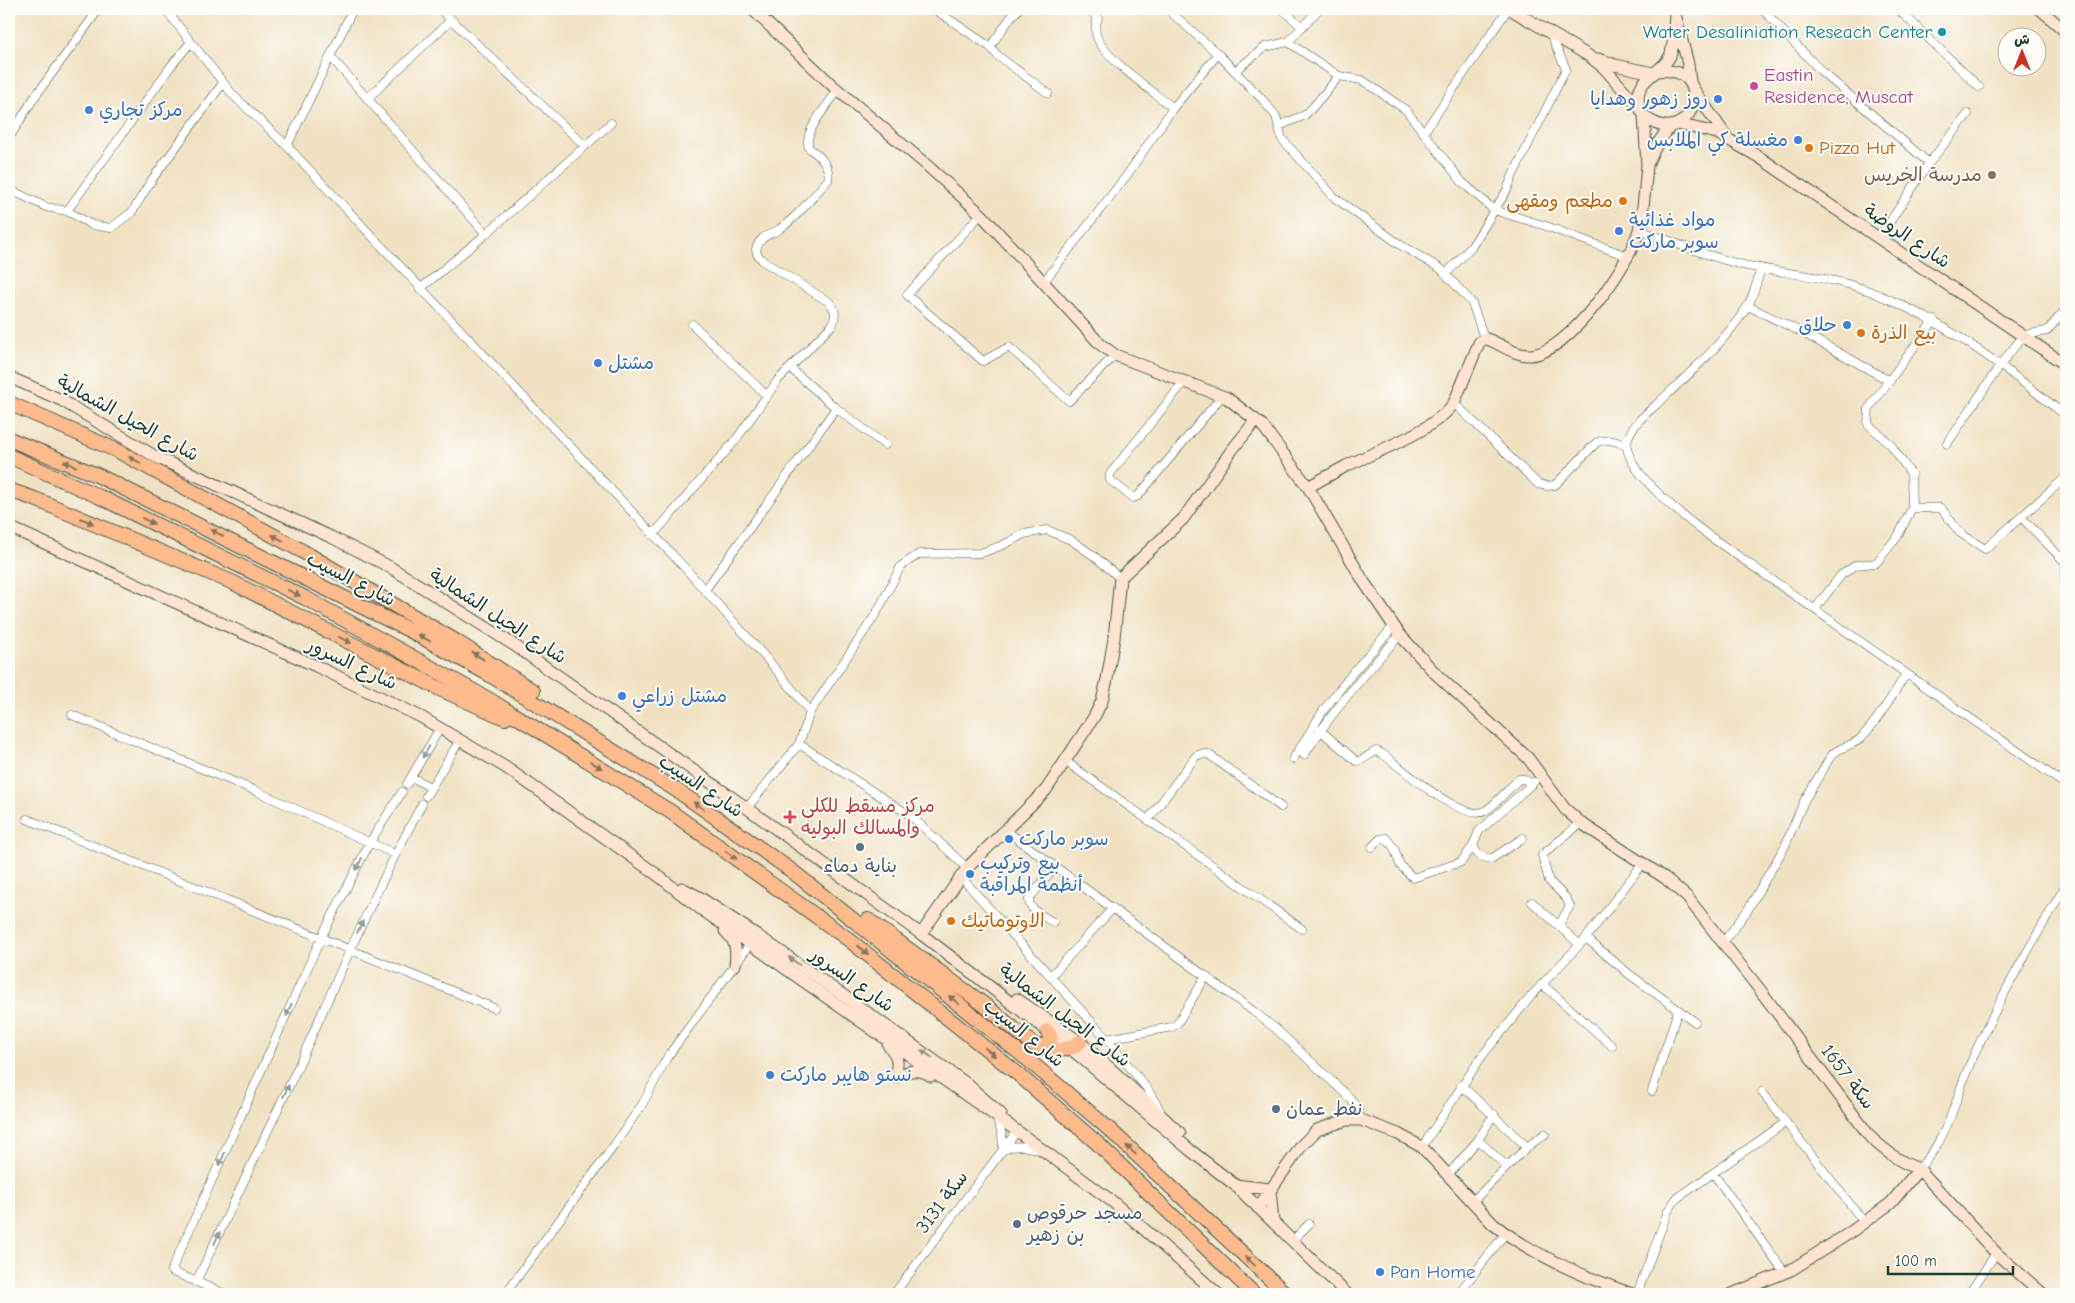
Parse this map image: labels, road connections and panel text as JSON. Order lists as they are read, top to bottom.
{
  "streets": {
    "highway": ["شارع السيب"],
    "street": [
      "شارع الروضة",
      "شارع الحيل الشمالية",
      "شارع السرور",
      "سكة 1657",
      "سكة 3131"
    ]
  },
  "crossings": [
    ["شارع السرور", "سكة 3131"]
  ],
  "places": {
    "other": [
      "Water Desaliniation Reseach Center",
      "Eastin Residence, Muscat",
      "روز زهور وهدايا",
      "مركز تجاري",
      "مغسلة كي الملابس",
      "Pizza Hut",
      "مدرسة الخريس",
      "مطعم ومقهى",
      "مواد غذائية سوبر ماركت",
      "حلاق",
      "بيع الذرة",
      "مشتل",
      "مشتل زراعي",
      "سوبر ماركت",
      "بناية دماء",
      "بيع وتركيب أنظمة المراقبة",
      "الاوتوماتيك",
      "نستو هايبر ماركت",
      "نفط عمان",
      "مسجد حرقوص بن زهير",
      "Pan Home"
    ],
    "health": ["مركز مسقط للكلى والمسالك البوليه"]
  },
  "scale_bar": "100 m",
  "north": "top"
}
